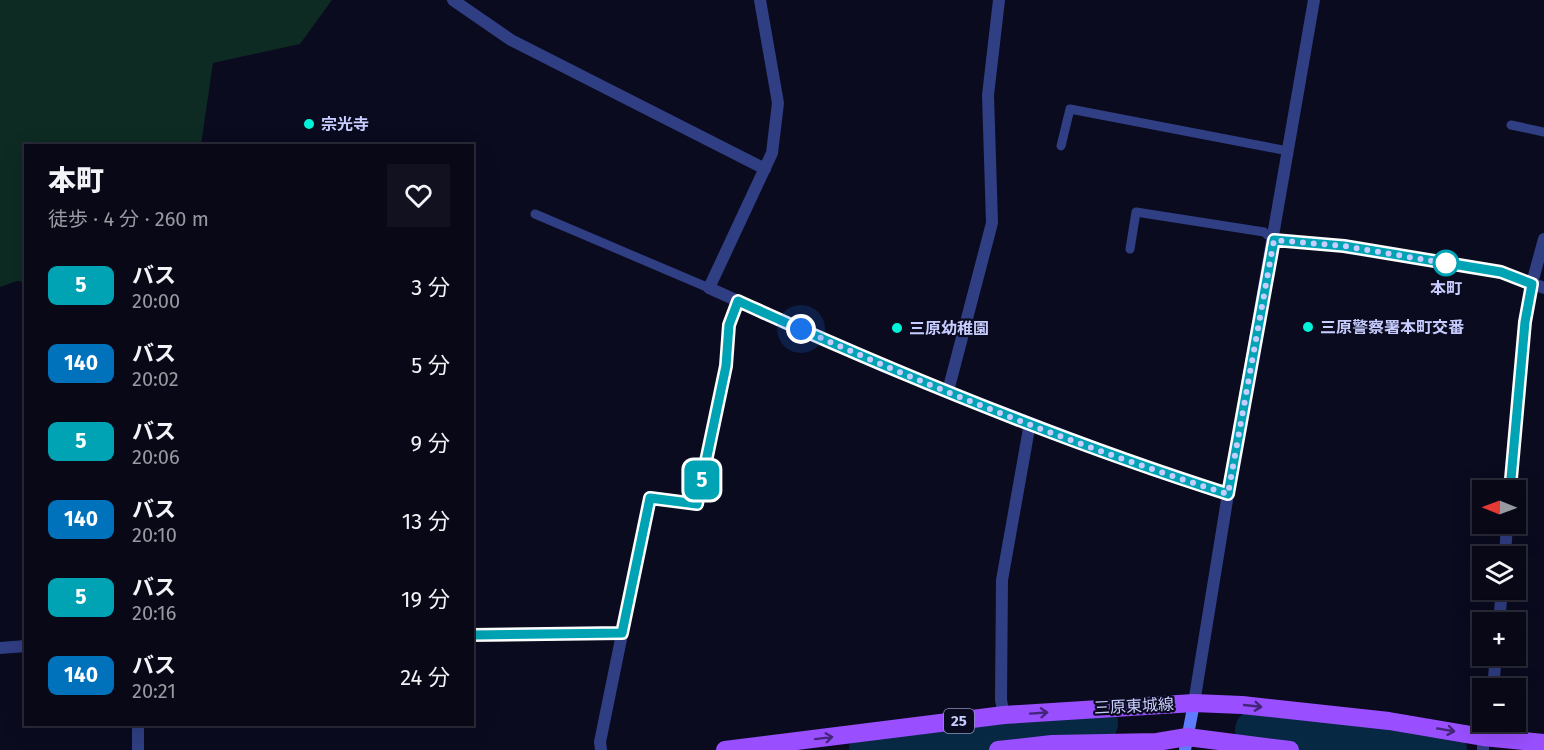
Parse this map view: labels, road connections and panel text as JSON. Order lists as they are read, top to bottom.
{
  "streets": {
    "main road": ["三原東城線", "25"]
  },
  "places": [
    "宗光寺",
    "本町",
    "三原警察署本町交番",
    "三原幼稚園"
  ],
  "lines": ["bus line 5"],
  "north": "left",
  "page": {
    "on_map": "5",
    "heading": ["本町", "徒歩 · 4 分 · 260 m"],
    "list": [
      {
        "mark": "5",
        "name": "バス",
        "note": "20:00",
        "value": "3 分"
      },
      {
        "mark": "140",
        "name": "バス",
        "note": "20:02",
        "value": "5 分"
      },
      {
        "mark": "5",
        "name": "バス",
        "note": "20:06",
        "value": "9 分"
      },
      {
        "mark": "140",
        "name": "バス",
        "note": "20:10",
        "value": "13 分"
      },
      {
        "mark": "5",
        "name": "バス",
        "note": "20:16",
        "value": "19 分"
      },
      {
        "mark": "140",
        "name": "バス",
        "note": "20:21",
        "value": "24 分"
      }
    ],
    "map_buttons": ["+", "−"]
  }
}
